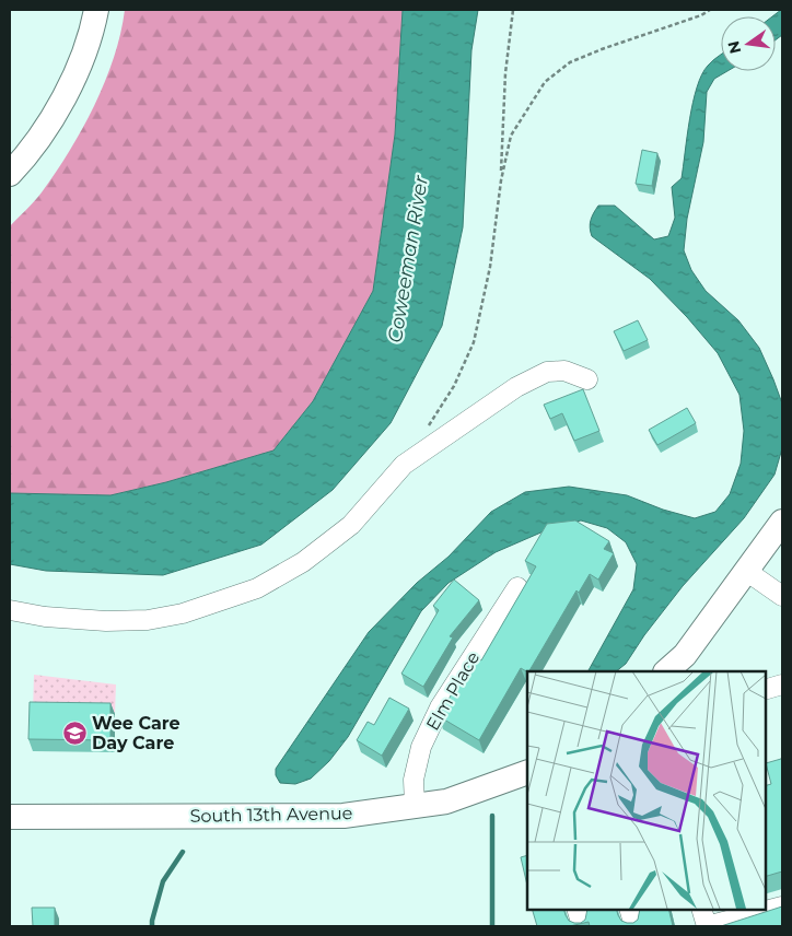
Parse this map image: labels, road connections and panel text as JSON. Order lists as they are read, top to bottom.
{
  "streets": {
    "main road": ["South 13th Avenue"],
    "street": ["Elm Place"]
  },
  "crossings": [
    ["Elm Place", "South 13th Avenue"]
  ],
  "water": ["Coweeman River"],
  "places": {
    "school or university": ["Wee Care Day Care"]
  },
  "north": "left"
}
